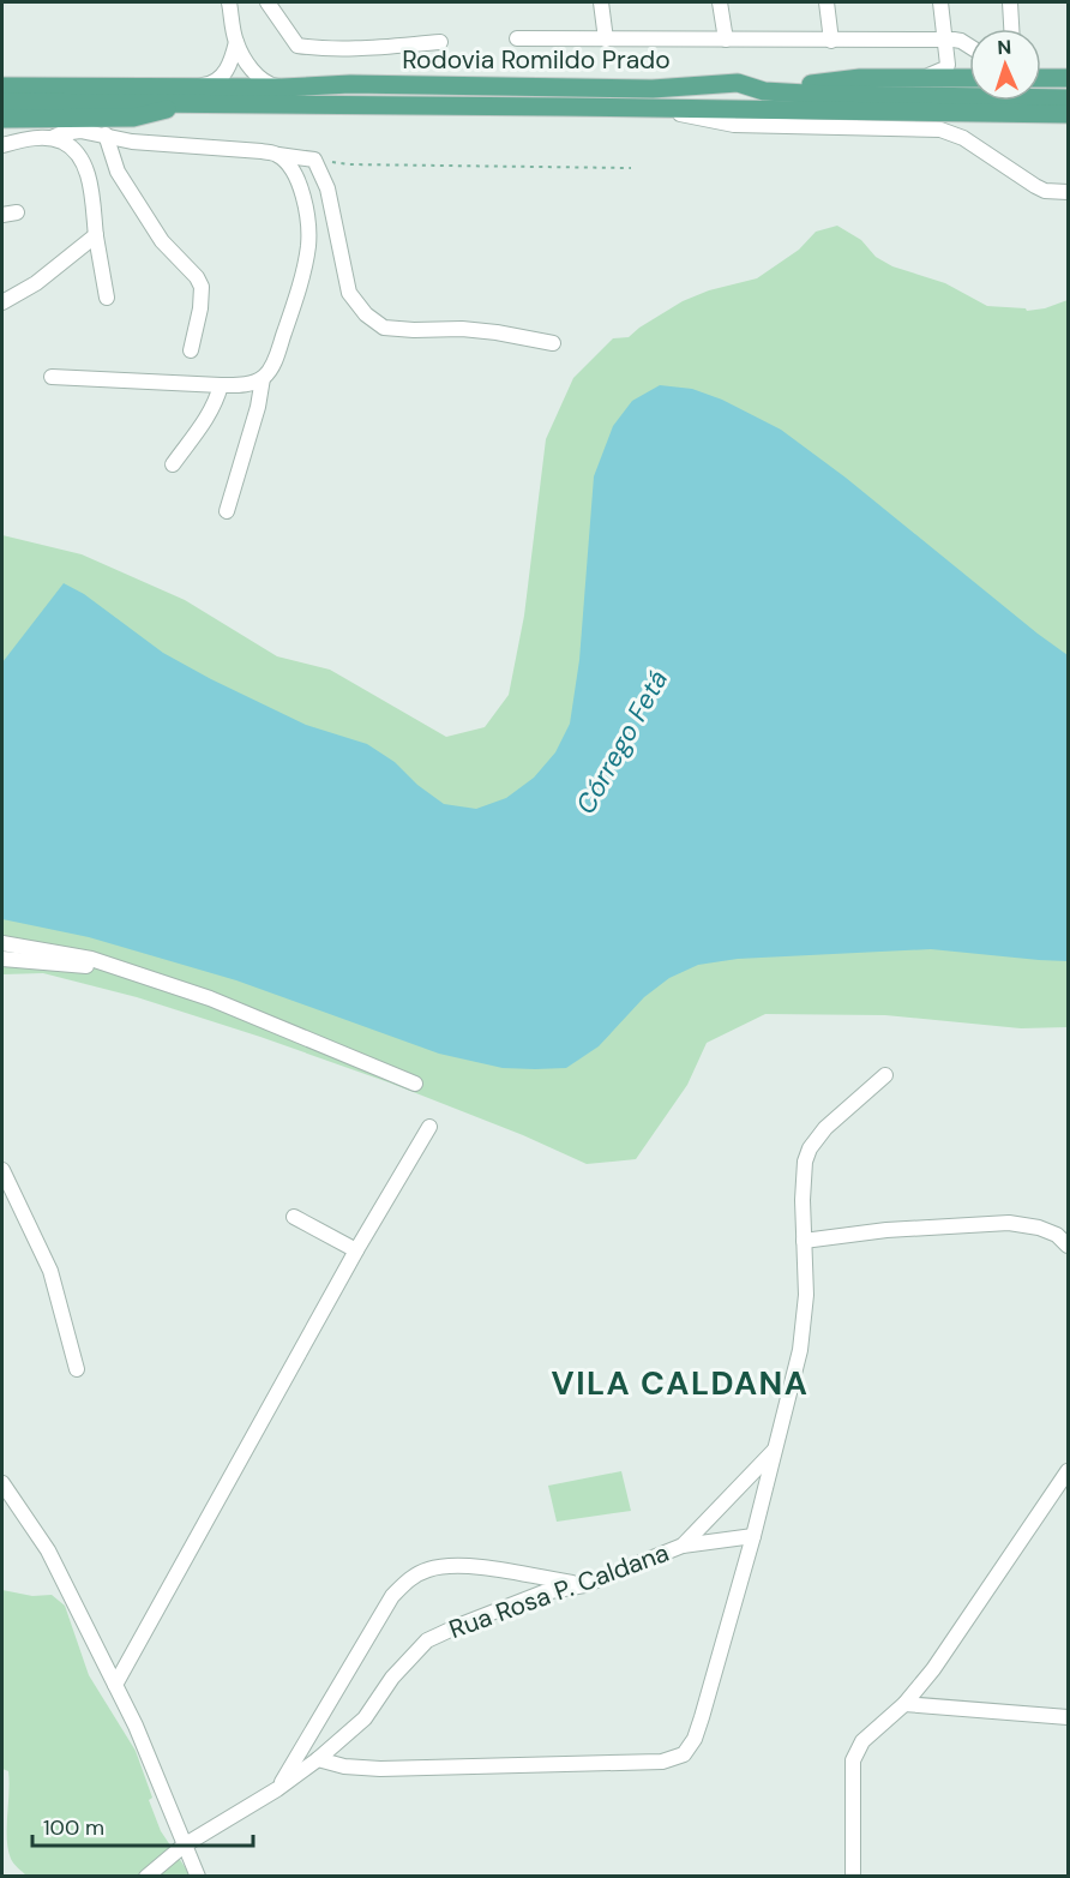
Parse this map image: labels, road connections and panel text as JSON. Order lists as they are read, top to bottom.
{
  "streets": {
    "main road": ["Rodovia Romildo Prado"],
    "street": ["Rua Rosa P. Caldana"]
  },
  "districts": ["VILA CALDANA"],
  "water": ["Córrego Fetá"],
  "scale_bar": "100 m",
  "north": "top"
}
